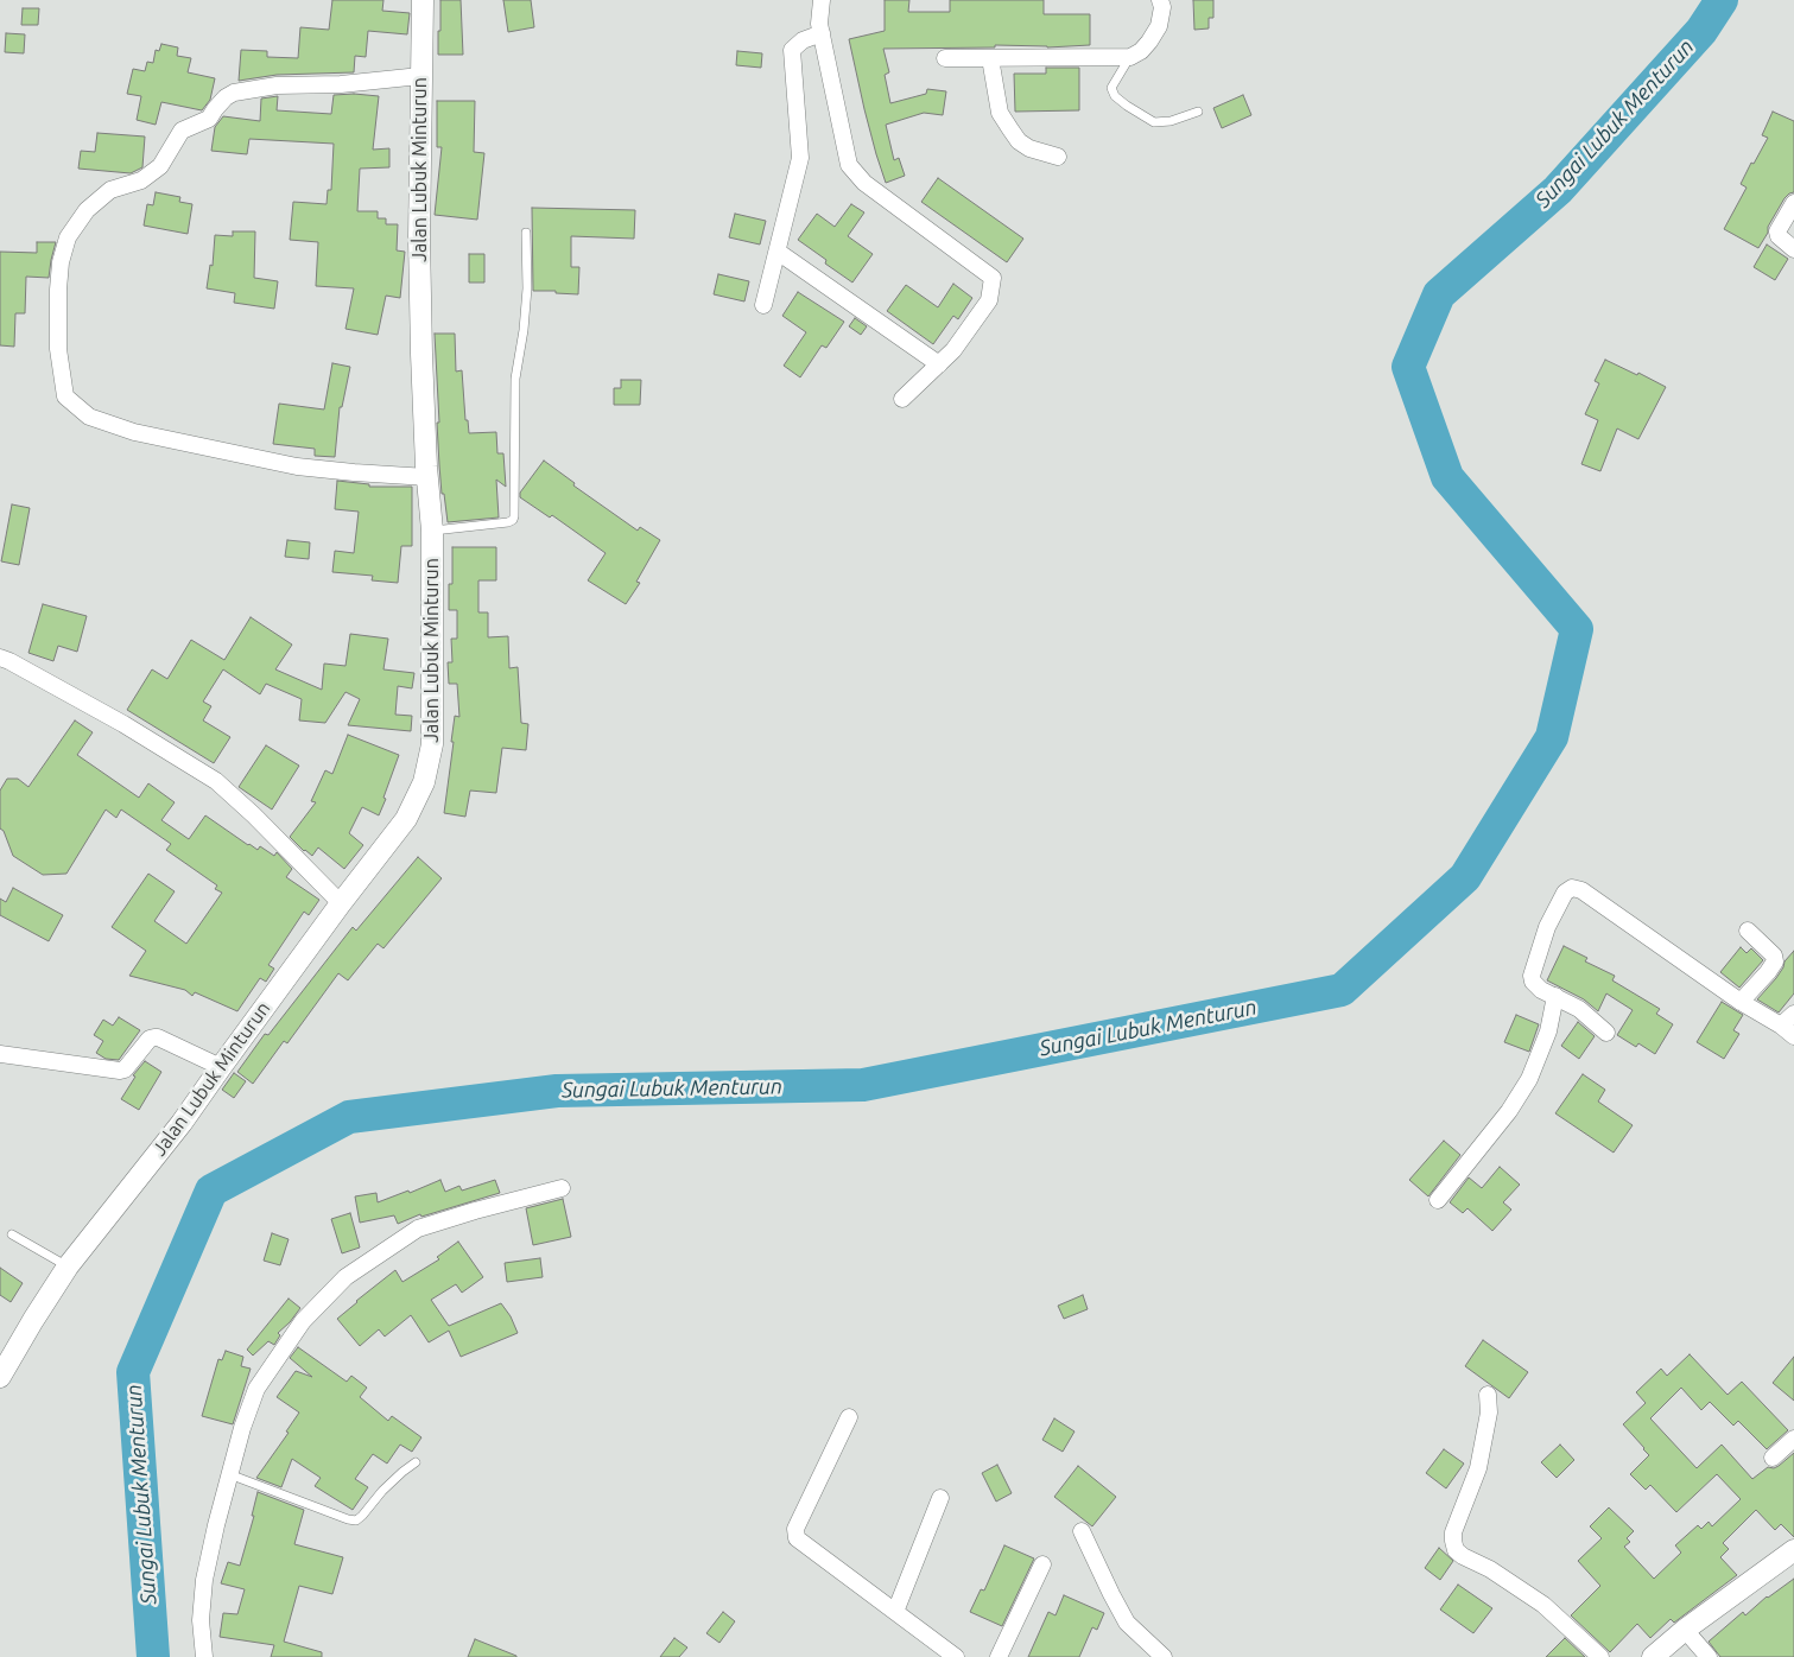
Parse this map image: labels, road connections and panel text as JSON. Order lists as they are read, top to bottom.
{
  "streets": {
    "street": ["Jalan Lubuk Minturun"]
  },
  "water": ["Sungai Lubuk Menturun"]
}
